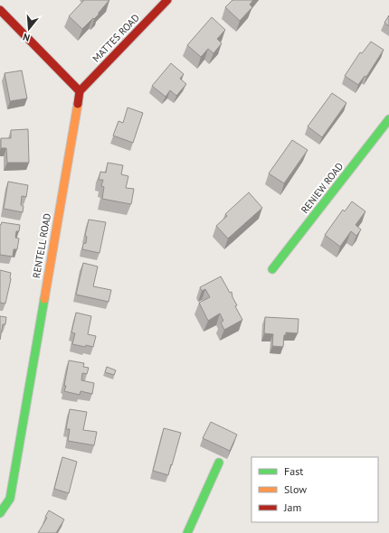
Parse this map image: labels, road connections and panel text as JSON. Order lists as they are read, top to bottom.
{
  "streets": {
    "street": ["MATTES ROAD", "RENIEW ROAD", "RENTELL ROAD"]
  },
  "crossings": [
    ["MATTES ROAD", "RENTELL ROAD"]
  ],
  "legend": ["Fast", "Slow", "Jam"],
  "north": "bottom"
}
